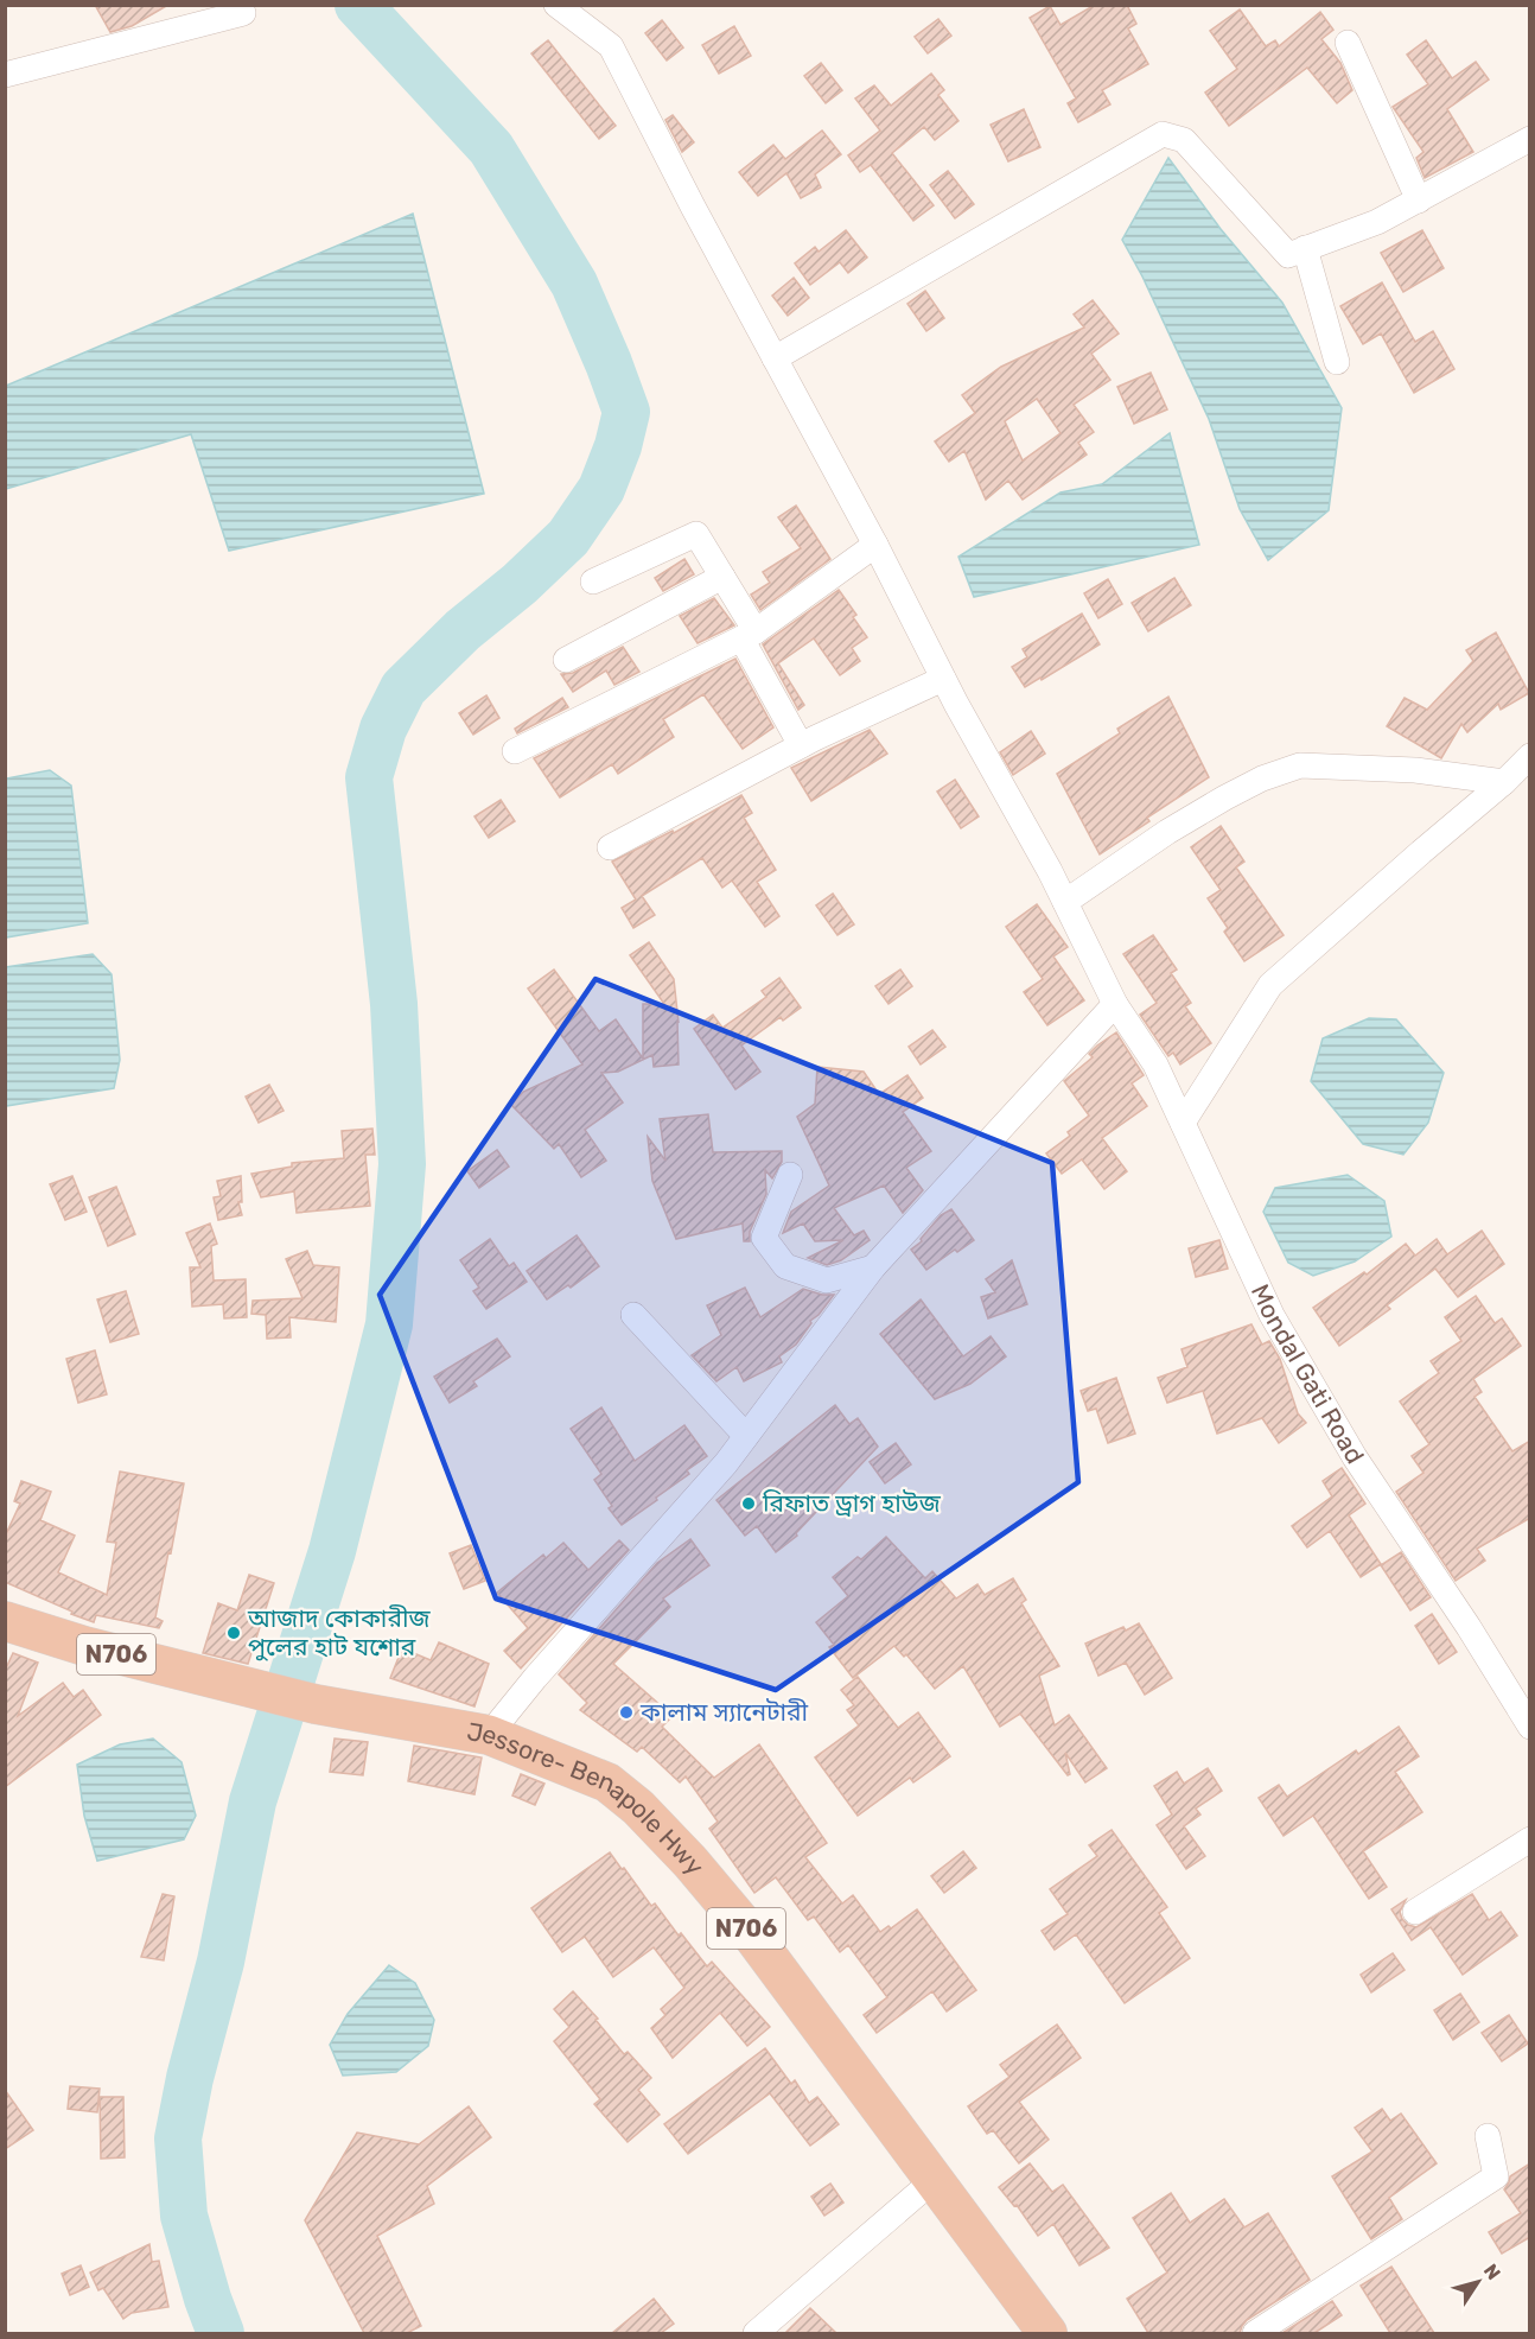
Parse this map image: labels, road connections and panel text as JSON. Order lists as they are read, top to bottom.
{
  "streets": {
    "highway": ["N706", "Jessore- Benapole Hwy"],
    "street": ["Mondal Gati Road"]
  },
  "places": ["রিফাত ড্রাগ হাউজ", "আজাদ কোকারীজ পুলের হাট যশোর", "কালাম স্যানেটারী"],
  "north": "top right"
}
